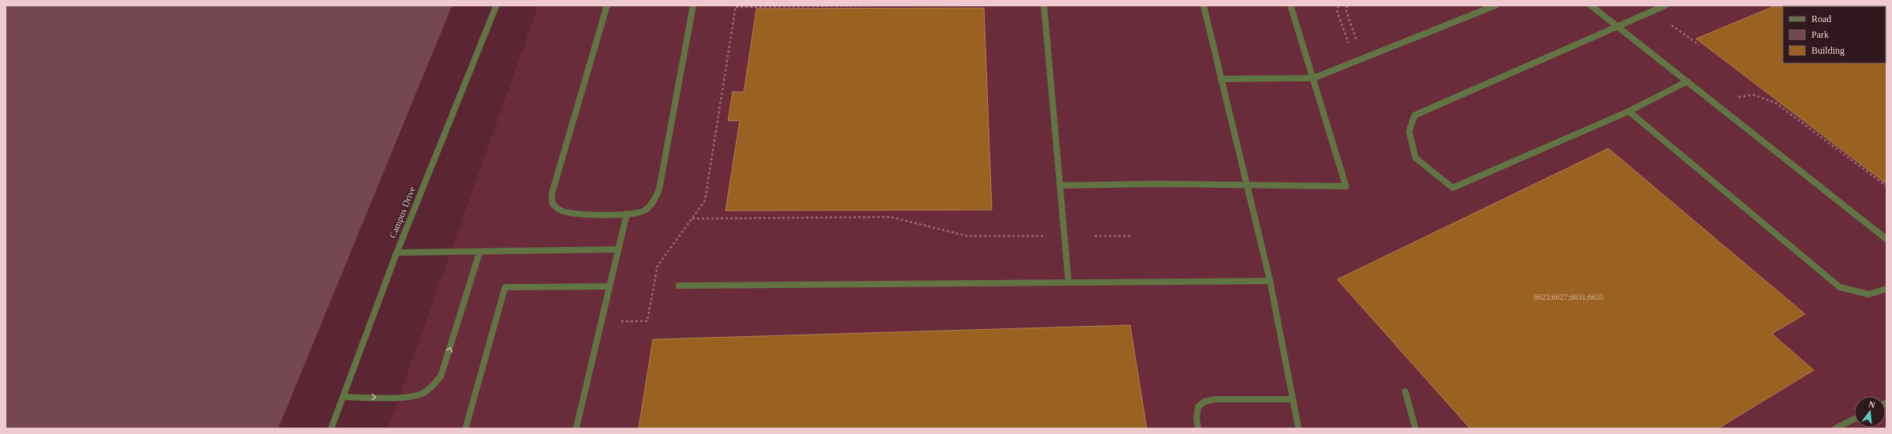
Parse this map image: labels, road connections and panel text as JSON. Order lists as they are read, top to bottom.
{
  "streets": {
    "street": ["Campus Drive"]
  },
  "house_numbers": ["6623;6627;6631;6635"],
  "legend": ["Road", "Park", "Building"],
  "north": "top"
}
